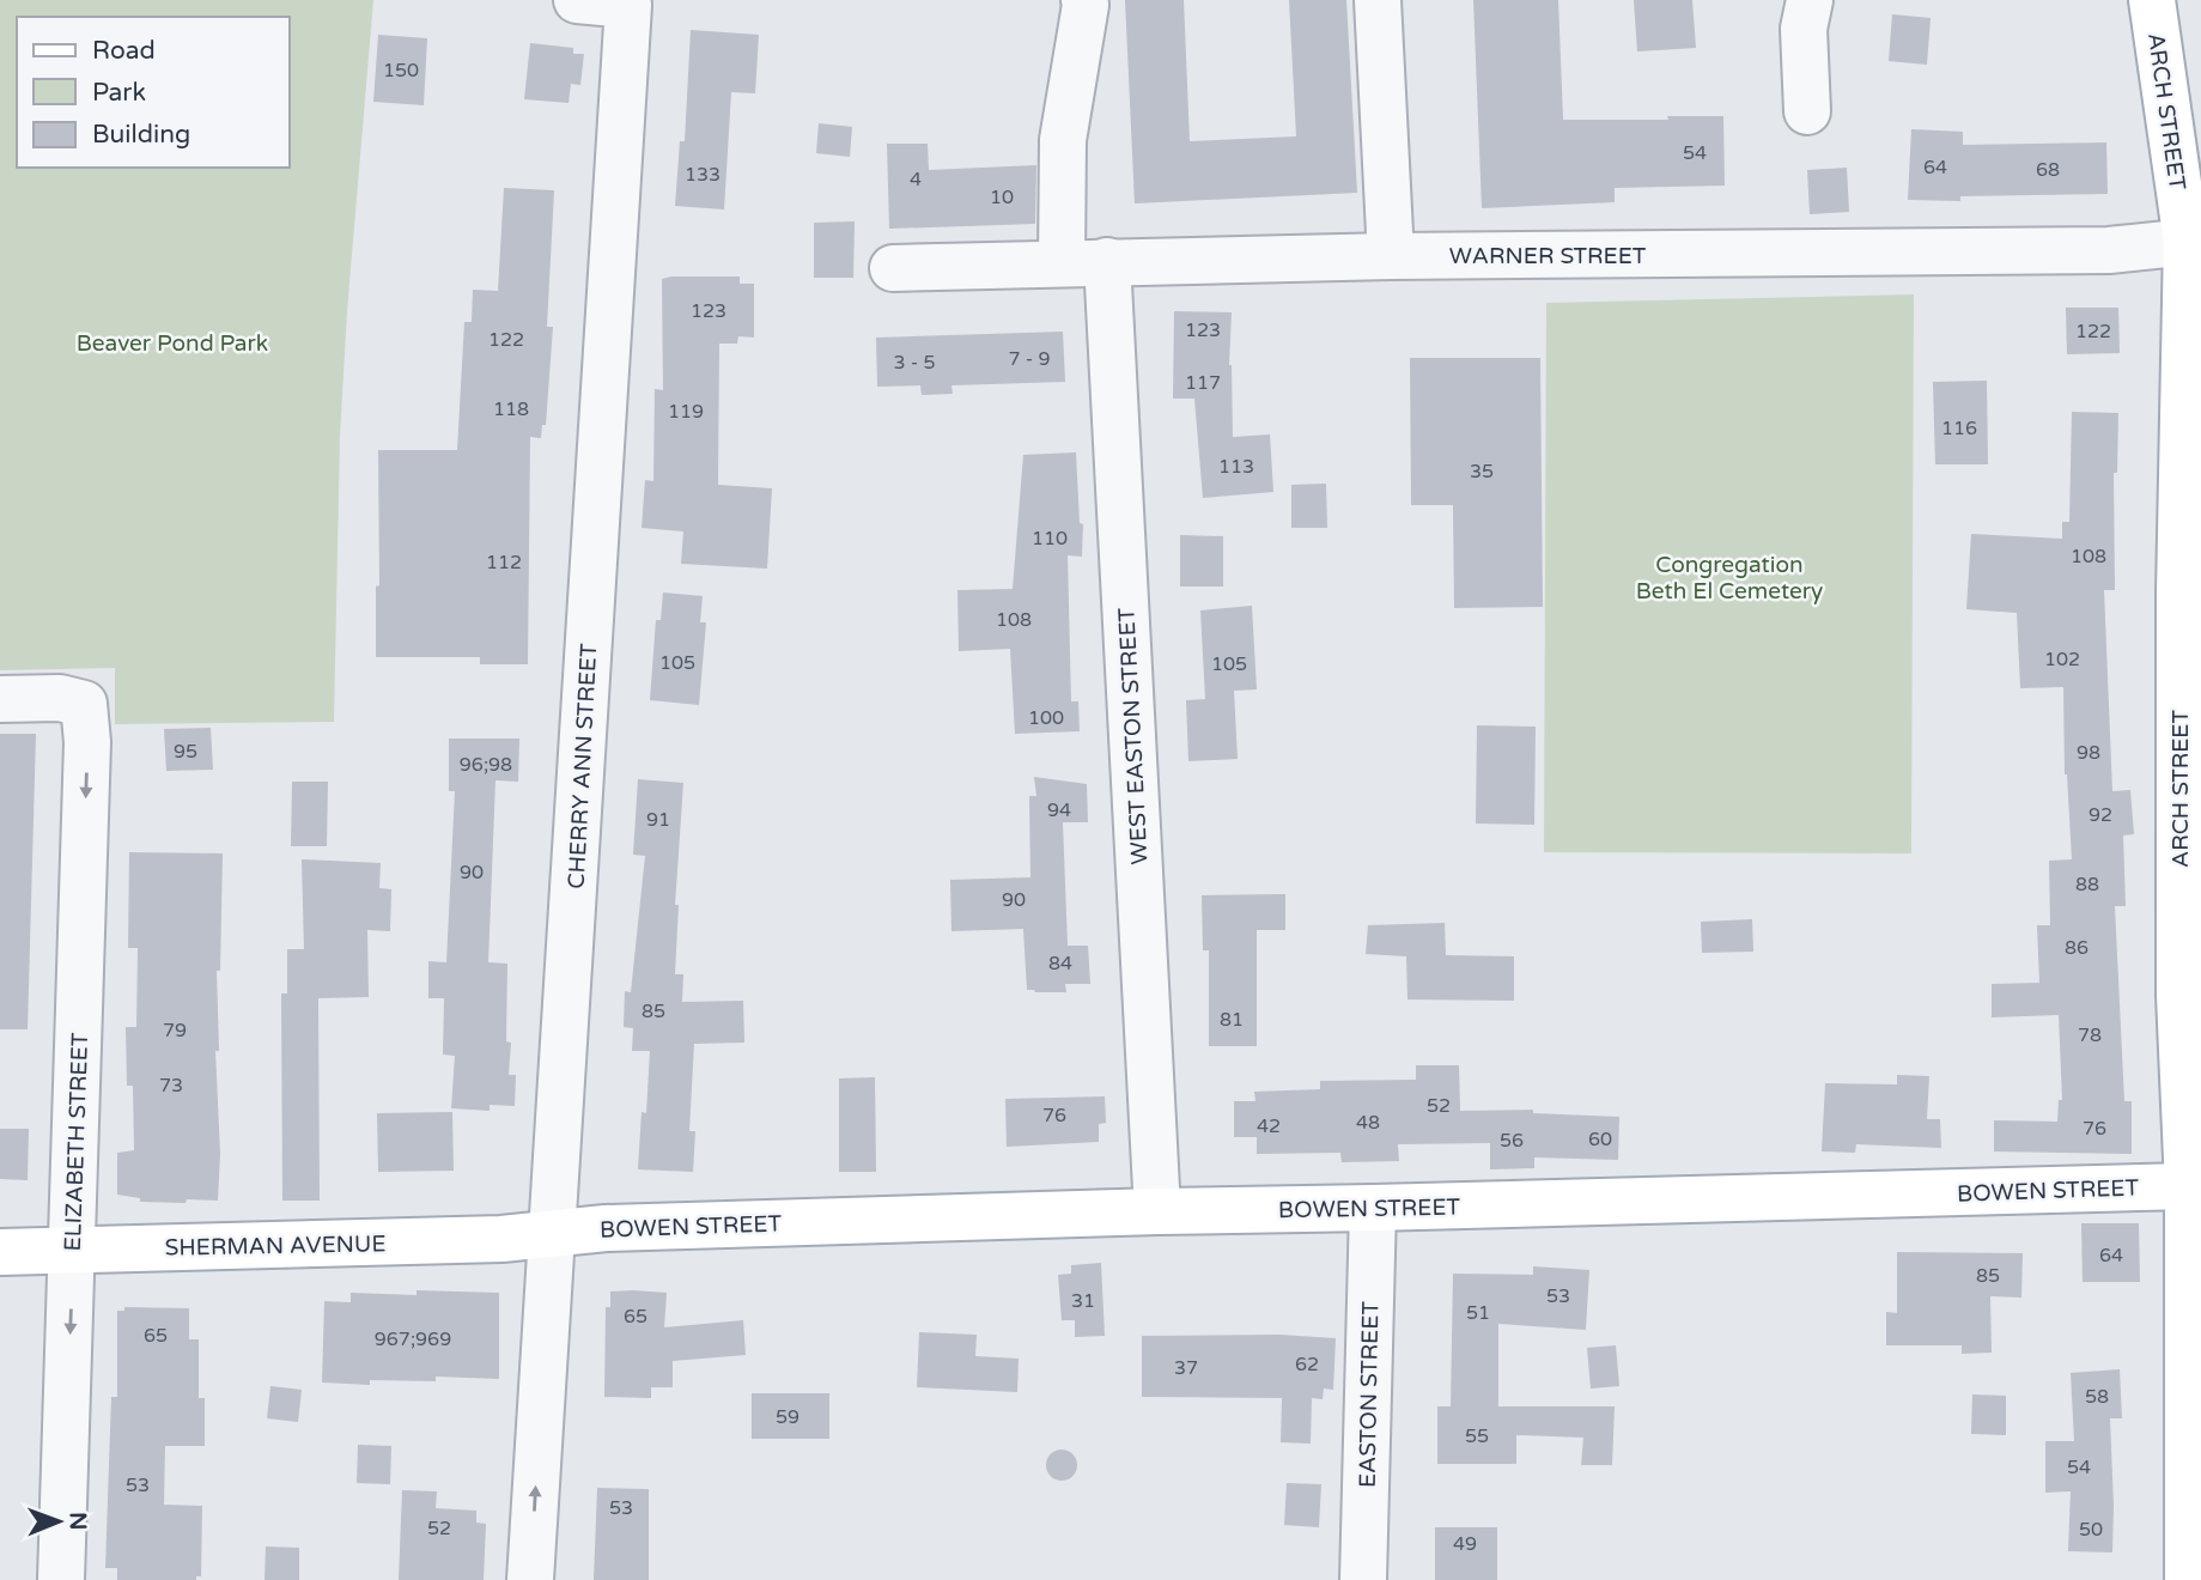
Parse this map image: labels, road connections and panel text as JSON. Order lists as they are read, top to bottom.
{
  "streets": {
    "main road": ["ARCH STREET", "BOWEN STREET", "SHERMAN AVENUE"],
    "street": [
      "WARNER STREET",
      "WEST EASTON STREET",
      "CHERRY ANN STREET",
      "ELIZABETH STREET",
      "EASTON STREET"
    ]
  },
  "crossings": [
    ["ARCH STREET", "WARNER STREET"],
    ["ARCH STREET", "BOWEN STREET"],
    ["WARNER STREET", "WEST EASTON STREET"],
    ["WEST EASTON STREET", "BOWEN STREET"],
    ["CHERRY ANN STREET", "BOWEN STREET"],
    ["CHERRY ANN STREET", "SHERMAN AVENUE"],
    ["ELIZABETH STREET", "SHERMAN AVENUE"],
    ["BOWEN STREET", "SHERMAN AVENUE"],
    ["BOWEN STREET", "EASTON STREET"]
  ],
  "one_way": ["ELIZABETH STREET"],
  "parks": ["Beaver Pond Park", "Congregation Beth El Cemetery"],
  "house_numbers": [
    "150",
    "54",
    "64",
    "68",
    "133",
    "4",
    "10",
    "123",
    "123",
    "122",
    "122",
    "7 - 9",
    "3 - 5",
    "117",
    "118",
    "119",
    "116",
    "113",
    "35",
    "110",
    "108",
    "112",
    "108",
    "102",
    "105",
    "105",
    "100",
    "95",
    "98",
    "96;98",
    "94",
    "92",
    "91",
    "90",
    "88",
    "90",
    "86",
    "84",
    "85",
    "81",
    "79",
    "78",
    "73",
    "52",
    "76",
    "48",
    "42",
    "76",
    "60",
    "56",
    "64",
    "85",
    "53",
    "31",
    "51",
    "65",
    "65",
    "967;969",
    "62",
    "37",
    "58",
    "59",
    "55",
    "54",
    "53",
    "53",
    "52",
    "50",
    "49"
  ],
  "legend": ["Road", "Park", "Building"],
  "north": "right"
}
